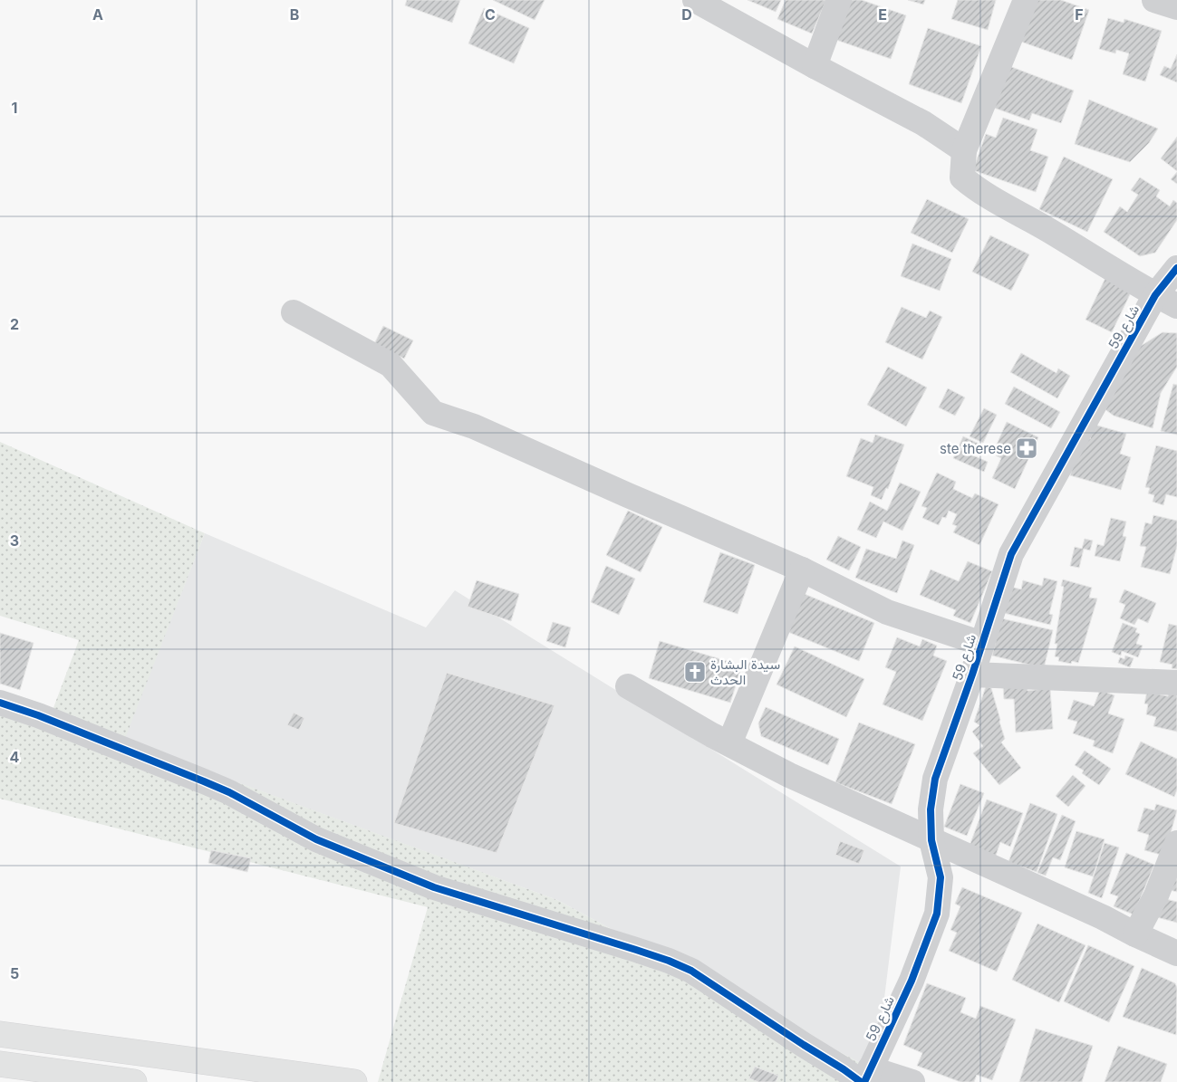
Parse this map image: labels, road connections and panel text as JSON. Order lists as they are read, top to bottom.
{
  "streets": {
    "street": ["شارع 59"]
  },
  "places": {
    "pharmacy": ["ste therese"],
    "church": ["سيدة البشارة الحدث"]
  },
  "grid": {
    "columns": [
      "A",
      "B",
      "C",
      "D",
      "E",
      "F"
    ],
    "rows": [
      "1",
      "2",
      "3",
      "4",
      "5"
    ]
  }
}
